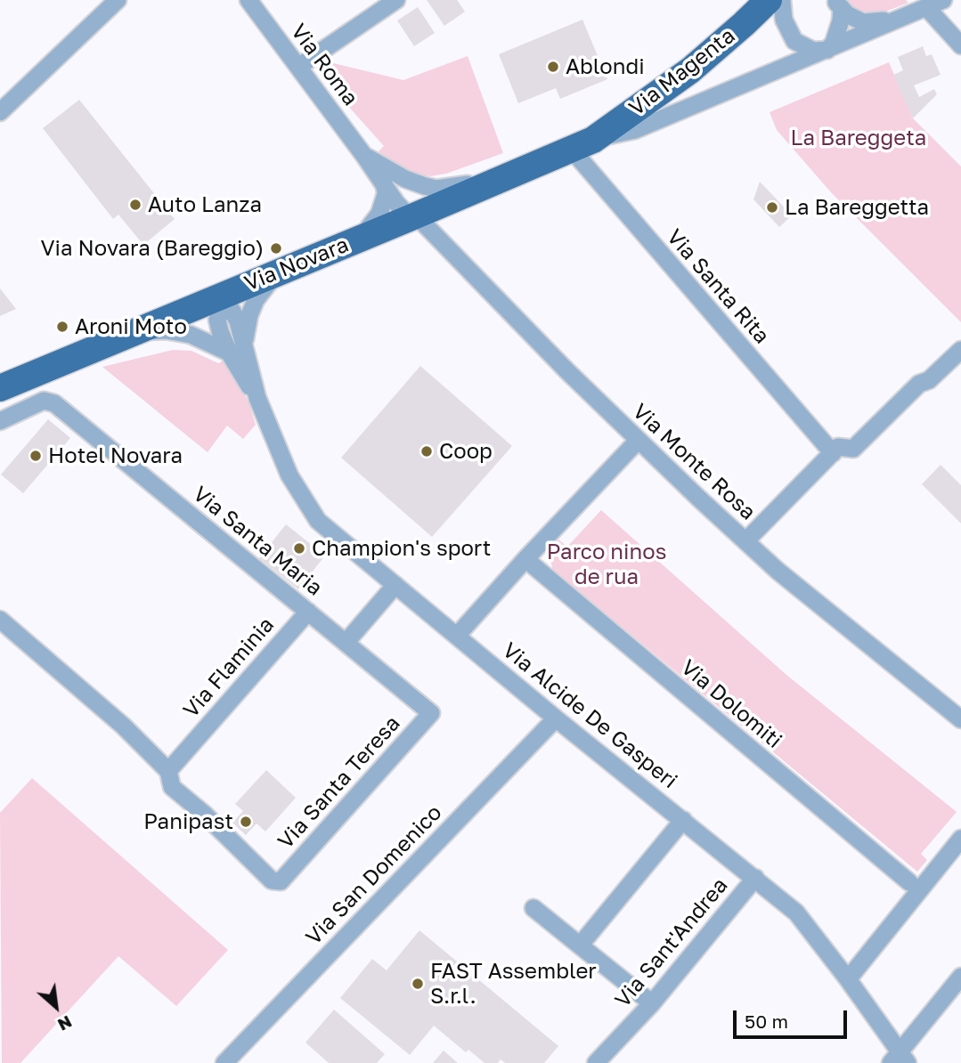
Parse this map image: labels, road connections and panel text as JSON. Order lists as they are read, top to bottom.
{
  "streets": {
    "main road": ["Via Magenta", "Via Novara"],
    "street": [
      "Via Roma",
      "Via Santa Rita",
      "Via Monte Rosa",
      "Via Santa Maria",
      "Via Flaminia",
      "Via Dolomiti",
      "Via Alcide De Gasperi",
      "Via Santa Teresa",
      "Via San Domenico",
      "Via Sant'Andrea"
    ]
  },
  "crossings": [
    ["Via Roma", "Via Monte Rosa"],
    ["Via Magenta", "Via Novara"],
    ["Via Magenta", "Via Santa Rita"],
    ["Via Novara", "Via Santa Rita"],
    ["Via Novara", "Via Monte Rosa"],
    ["Via Novara", "Via Alcide De Gasperi"],
    ["Via Santa Maria", "Via Flaminia"],
    ["Via Santa Maria", "Via Santa Teresa"],
    ["Via Flaminia", "Via Santa Teresa"],
    ["Via Alcide De Gasperi", "Via San Domenico"],
    ["Via Alcide De Gasperi", "Via Sant'Andrea"]
  ],
  "parks": ["La Bareggeta", "Parco ninos de rua"],
  "places": [
    "Ablondi",
    "Auto Lanza",
    "La Bareggetta",
    "Via Novara (Bareggio)",
    "Aroni Moto",
    "Coop",
    "Hotel Novara",
    "Champion's sport",
    "Panipast",
    "FAST Assembler S.r.l."
  ],
  "scale_bar": "50 m",
  "north": "bottom right"
}
